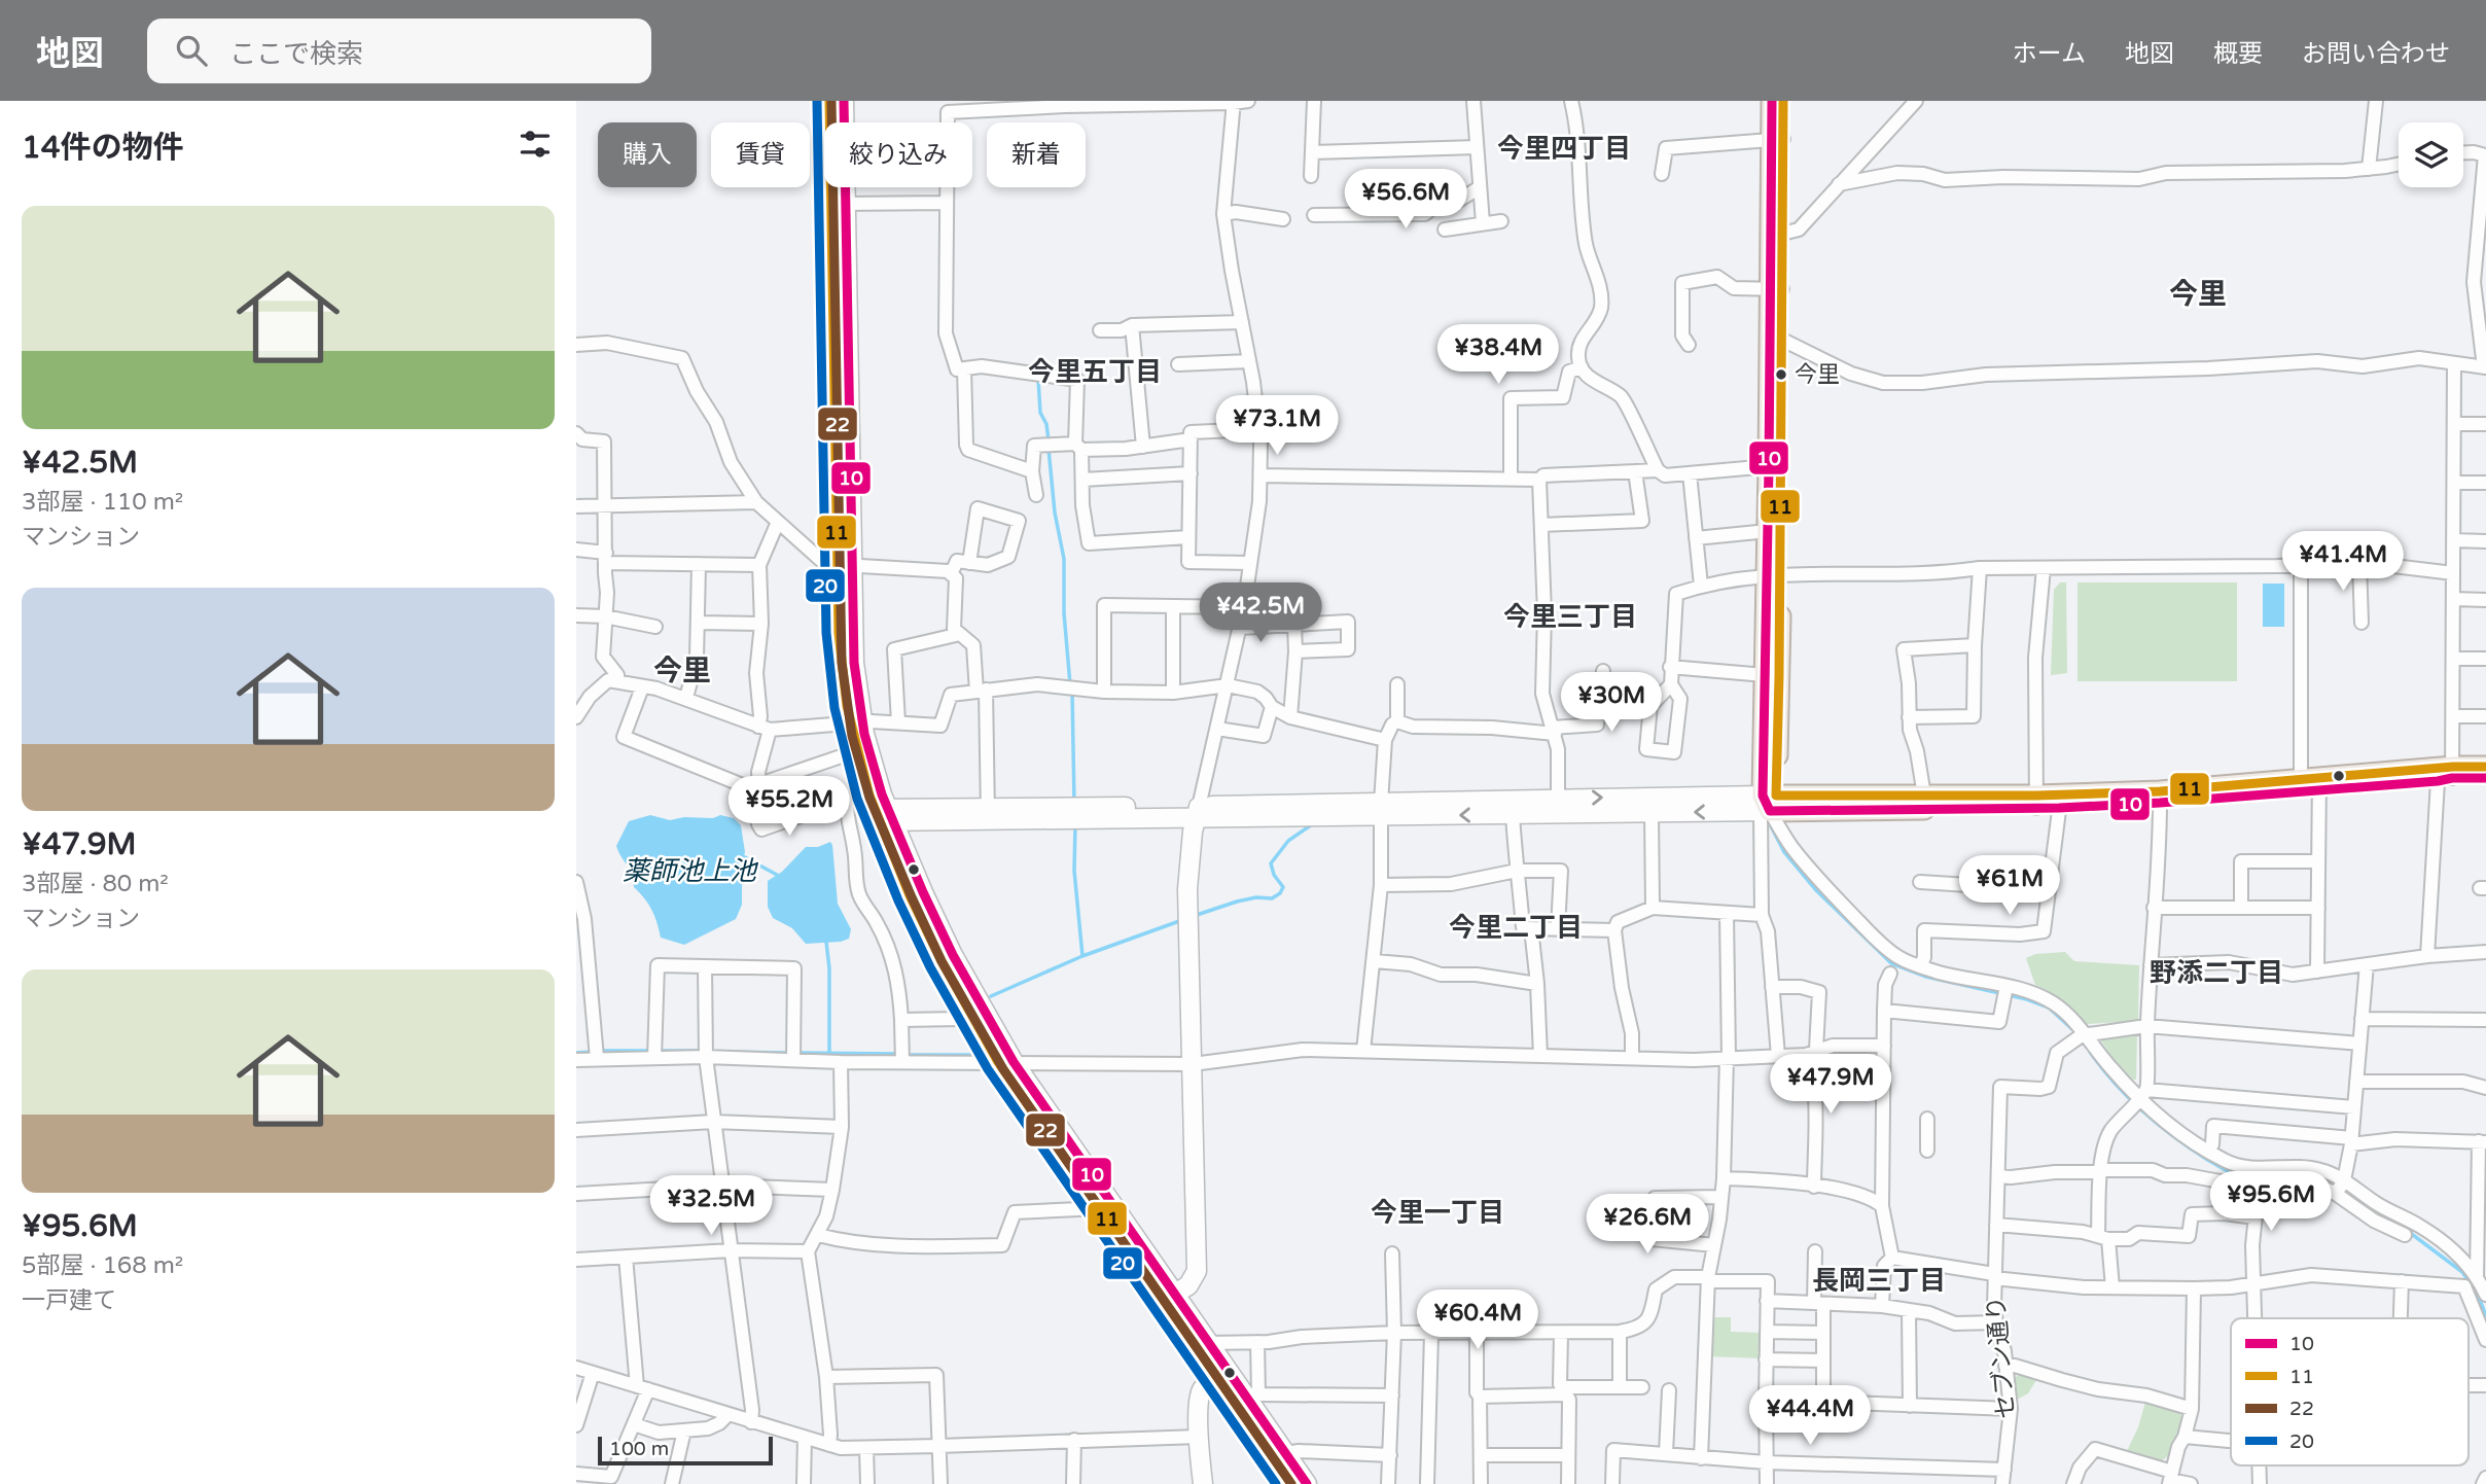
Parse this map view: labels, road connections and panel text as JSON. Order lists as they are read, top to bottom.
{
  "streets": {
    "street": ["セブン通り"]
  },
  "districts": [
    "今里四丁目",
    "今里",
    "今里五丁目",
    "今里三丁目",
    "今里",
    "今里二丁目",
    "野添二丁目",
    "今里一丁目",
    "長岡三丁目"
  ],
  "water": ["薬師池上池"],
  "places": ["今里"],
  "lines": [
    "transit line 10",
    "transit line 11",
    "transit line 22",
    "transit line 20"
  ],
  "legend": [
    "10",
    "11",
    "22",
    "20"
  ],
  "scale_bar": "100 m",
  "page": {
    "header": "地図",
    "search": "ここで検索",
    "nav": [
      "ホーム",
      "地図",
      "概要",
      "お問い合わせ"
    ],
    "heading": "14件の物件",
    "chip": [
      "購入",
      "賃貸",
      "絞り込み",
      "新着"
    ],
    "price": [
      "¥56.6M",
      "¥38.4M",
      "¥73.1M",
      "¥41.4M",
      "¥42.5M",
      "¥30M",
      "¥55.2M",
      "¥61M",
      "¥47.9M",
      "¥95.6M",
      "¥32.5M",
      "¥26.6M",
      "¥60.4M",
      "¥44.4M"
    ],
    "list": [
      {
        "name": "¥42.5M",
        "note": "3部屋 · 110 m² · マンション"
      },
      {
        "name": "¥47.9M",
        "note": "3部屋 · 80 m² · マンション"
      },
      {
        "name": "¥95.6M",
        "note": "5部屋 · 168 m² · 一戸建て"
      }
    ],
    "scale": "100 m"
  }
}
